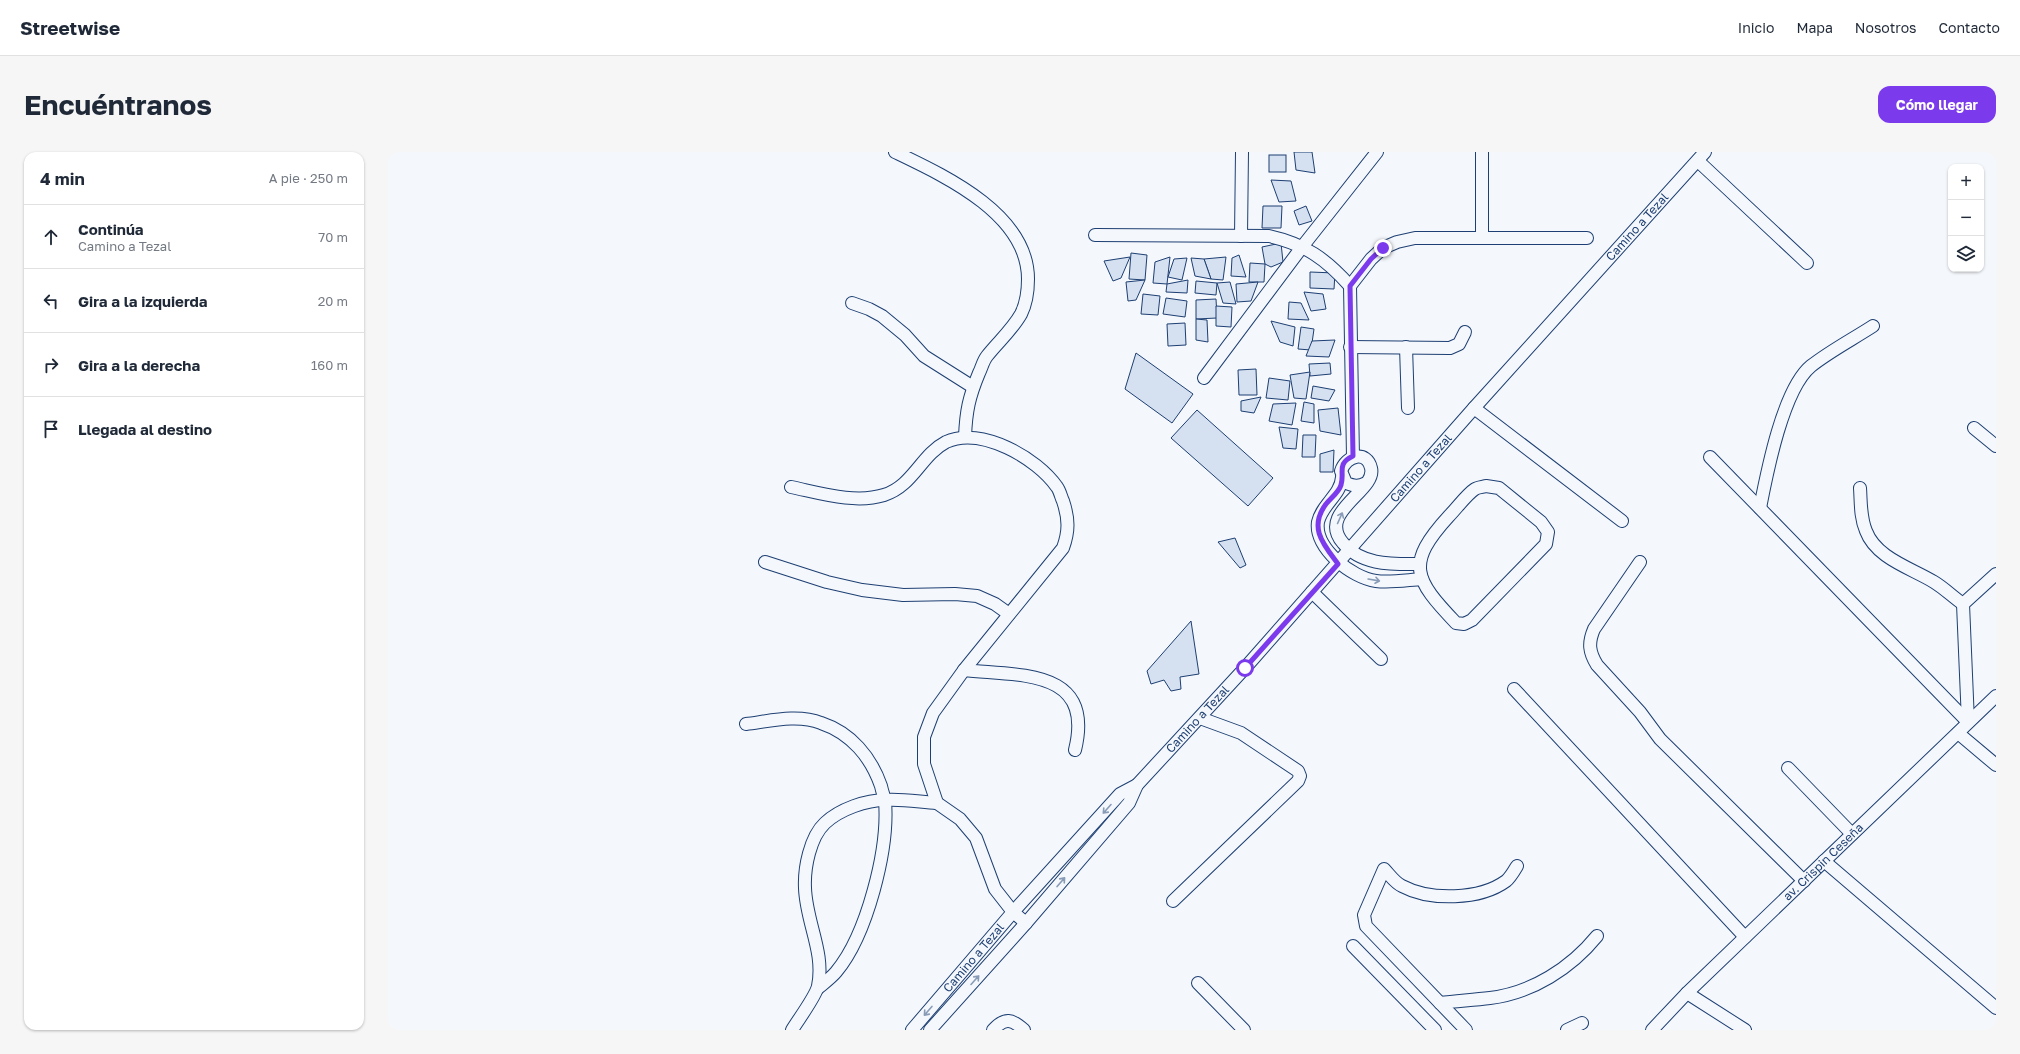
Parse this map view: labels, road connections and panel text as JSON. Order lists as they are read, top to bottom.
{
  "streets": {
    "street": ["Camino a Tezal", "av. Crispin Ceseña"]
  },
  "page": {
    "header": "Streetwise",
    "nav": [
      "Inicio",
      "Mapa",
      "Nosotros",
      "Contacto"
    ],
    "buttons": "Cómo llegar",
    "title": "Encuéntranos",
    "heading": ["4 min", "A pie · 250 m"],
    "map_buttons": ["+", "−"],
    "list": [
      ["Continúa", "Camino a Tezal", "70 m"],
      ["Gira a la izquierda", "20 m"],
      ["Gira a la derecha", "160 m"],
      "Llegada al destino"
    ]
  }
}
